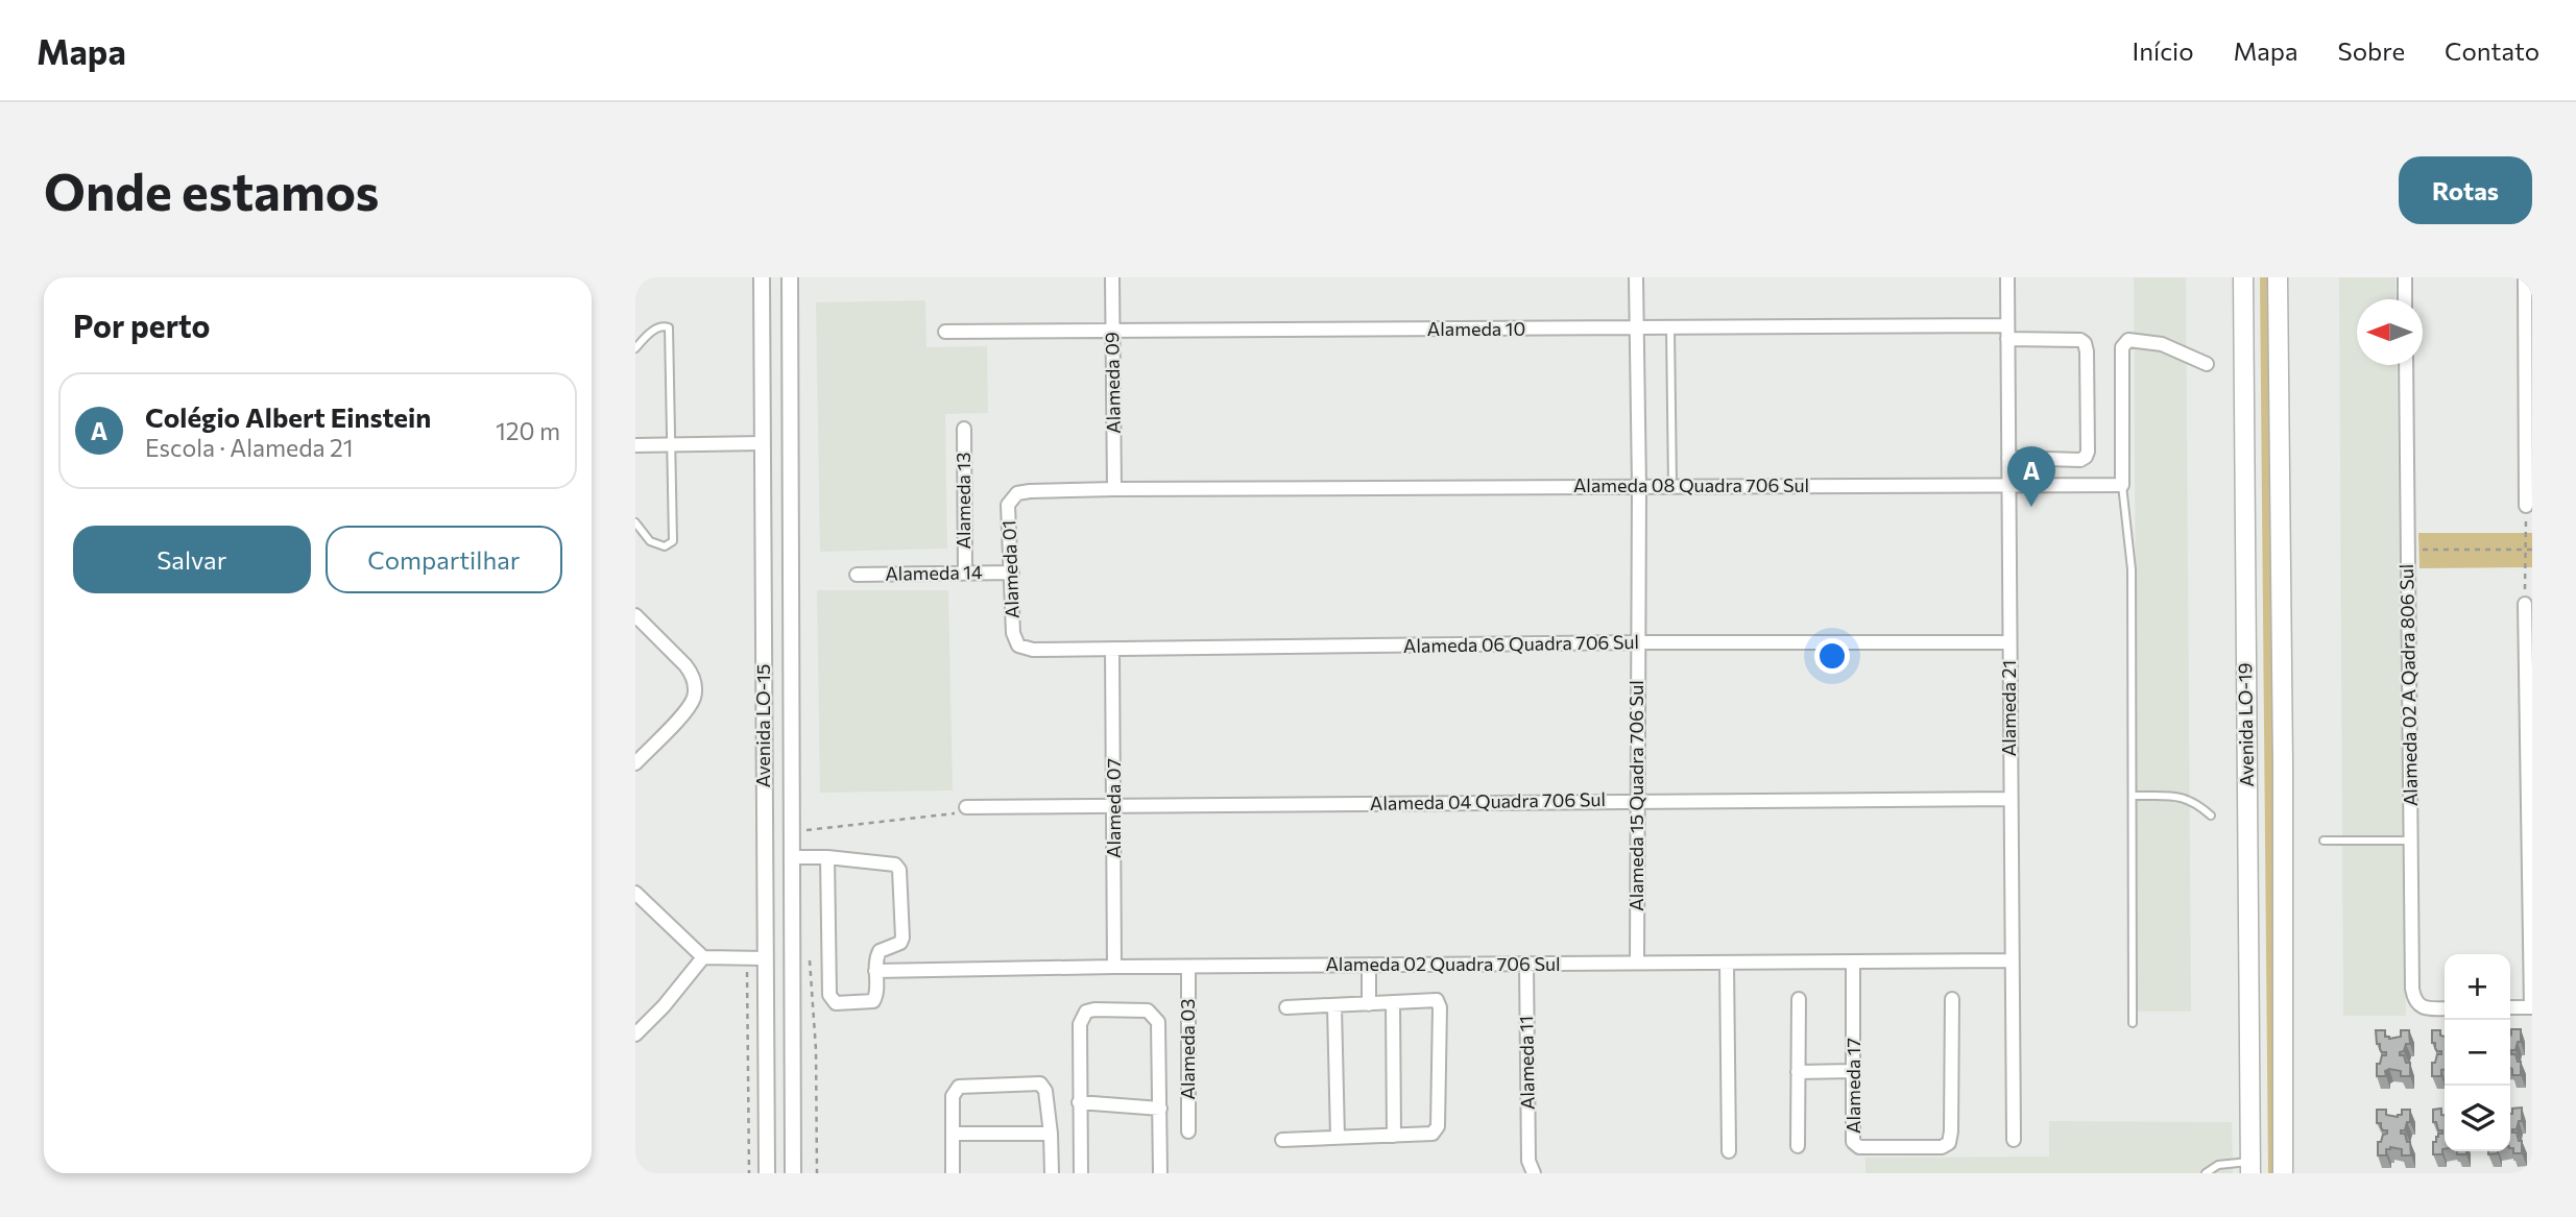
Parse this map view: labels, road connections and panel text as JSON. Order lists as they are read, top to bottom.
{
  "streets": {
    "main road": ["Avenida LO-19"],
    "street": [
      "Alameda 10",
      "Alameda 09",
      "Alameda 08 Quadra 706 Sul",
      "Alameda 13",
      "Alameda 01",
      "Alameda 14",
      "Alameda 06 Quadra 706 Sul",
      "Alameda 02 A Qadra 806 Sul",
      "Alameda 21",
      "Avenida LO-15",
      "Alameda 15 Quadra 706 Sul",
      "Alameda 04 Quadra 706 Sul",
      "Alameda 07",
      "Alameda 02 Quadra 706 Sul",
      "Alameda 03",
      "Alameda 11",
      "Alameda 17"
    ]
  },
  "crossings": [
    ["Alameda 10", "Alameda 09"],
    ["Alameda 10", "Alameda 21"],
    ["Alameda 10", "Alameda 15 Quadra 706 Sul"],
    ["Alameda 09", "Alameda 08 Quadra 706 Sul"],
    ["Alameda 08 Quadra 706 Sul", "Alameda 01"],
    ["Alameda 08 Quadra 706 Sul", "Alameda 21"],
    ["Alameda 08 Quadra 706 Sul", "Alameda 15 Quadra 706 Sul"],
    ["Alameda 13", "Alameda 14"],
    ["Alameda 01", "Alameda 14"],
    ["Alameda 01", "Alameda 06 Quadra 706 Sul"],
    ["Alameda 06 Quadra 706 Sul", "Alameda 21"],
    ["Alameda 06 Quadra 706 Sul", "Alameda 15 Quadra 706 Sul"],
    ["Alameda 06 Quadra 706 Sul", "Alameda 07"],
    ["Alameda 21", "Alameda 04 Quadra 706 Sul"],
    ["Alameda 21", "Alameda 02 Quadra 706 Sul"],
    ["Alameda 15 Quadra 706 Sul", "Alameda 04 Quadra 706 Sul"],
    ["Alameda 15 Quadra 706 Sul", "Alameda 02 Quadra 706 Sul"],
    ["Alameda 04 Quadra 706 Sul", "Alameda 07"],
    ["Alameda 07", "Alameda 02 Quadra 706 Sul"],
    ["Alameda 02 Quadra 706 Sul", "Alameda 03"],
    ["Alameda 02 Quadra 706 Sul", "Alameda 11"],
    ["Alameda 02 Quadra 706 Sul", "Alameda 17"]
  ],
  "north": "left",
  "page": {
    "header": "Mapa",
    "nav": [
      "Início",
      "Mapa",
      "Sobre",
      "Contato"
    ],
    "buttons": [
      "Rotas",
      ["Salvar", "Compartilhar"]
    ],
    "title": "Onde estamos",
    "heading": "Por perto",
    "list": [
      {
        "mark": "A",
        "name": "Colégio Albert Einstein",
        "note": "Escola · Alameda 21",
        "value": "120 m"
      }
    ],
    "pins": "A",
    "map_buttons": ["+", "−"]
  }
}
